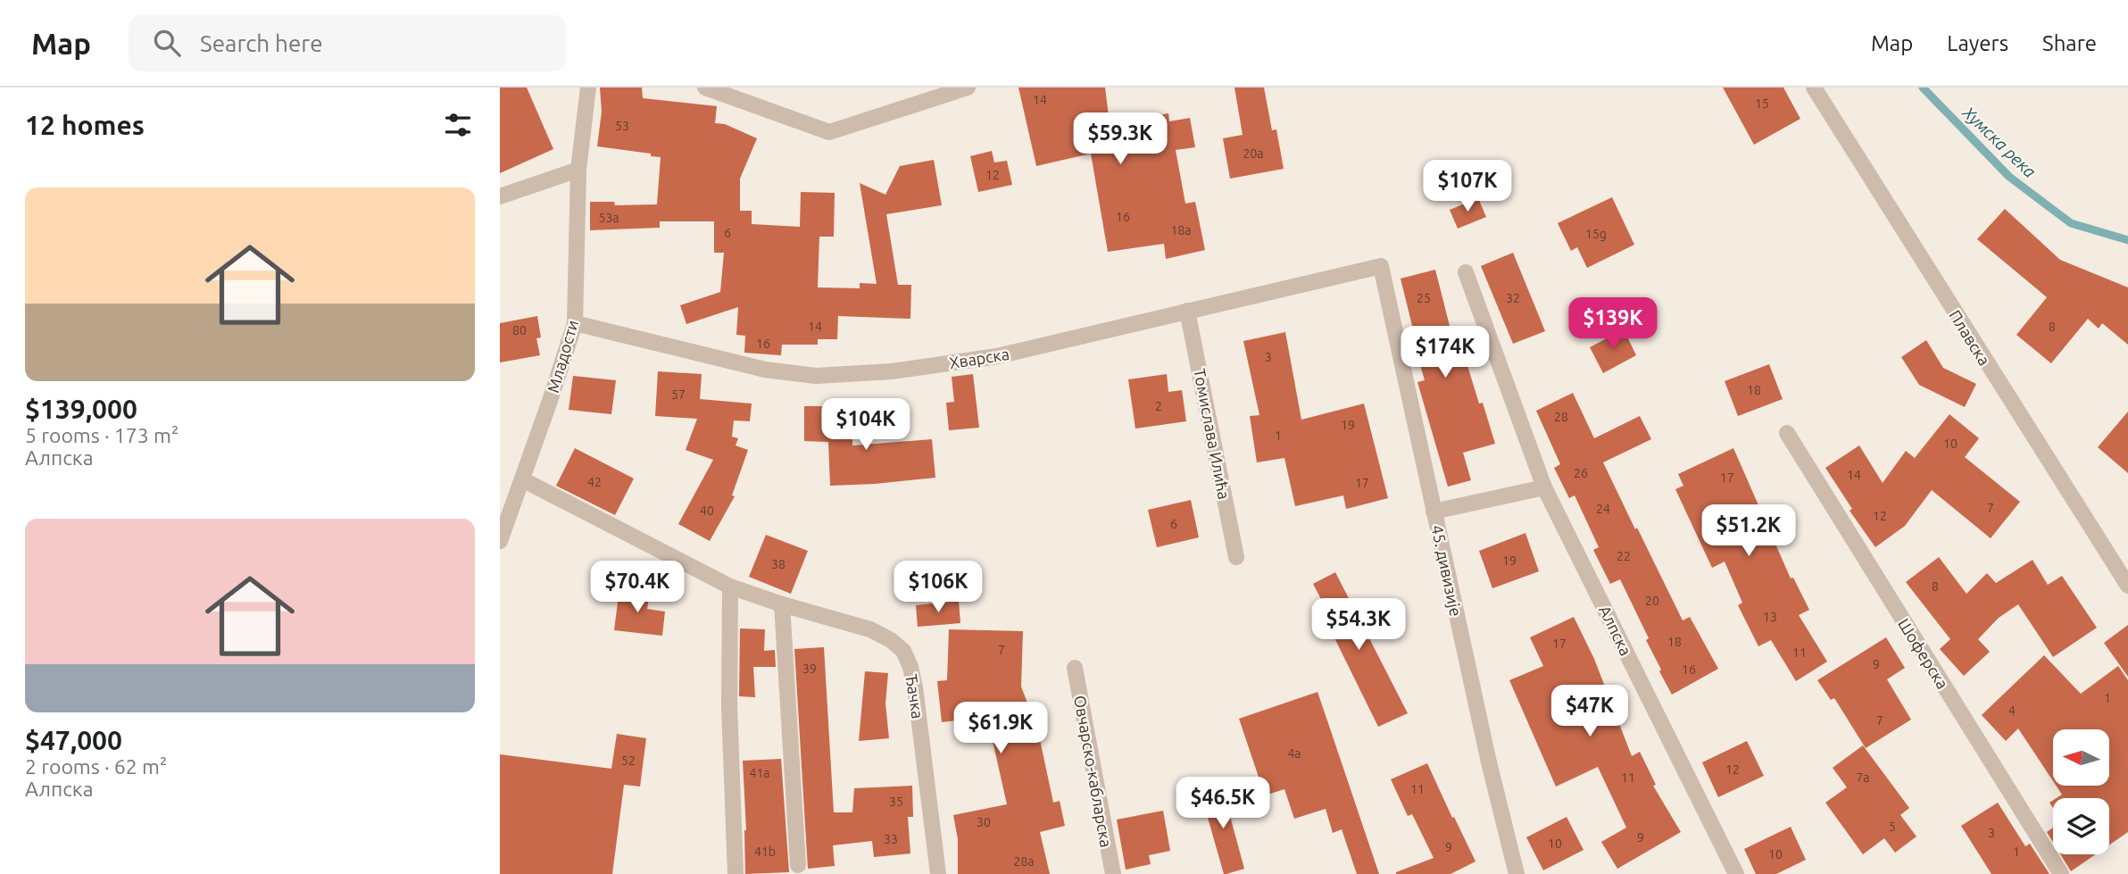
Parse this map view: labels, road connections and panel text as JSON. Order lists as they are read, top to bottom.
{
  "streets": {
    "street": [
      "Плавска",
      "Младости",
      "Хварска",
      "Томислава Илића",
      "45. дивизије",
      "Алпска",
      "Шоферска",
      "Ђачка",
      "Овчарско-кабларска"
    ]
  },
  "crossings": [
    ["Младости", "Хварска"],
    ["Младости", "Ђачка"],
    ["Хварска", "Томислава Илића"],
    ["Хварска", "45. дивизије"]
  ],
  "water": ["Хумска река"],
  "house_numbers": [
    "14",
    "15",
    "53",
    "20a",
    "12",
    "16",
    "53a",
    "18a",
    "6",
    "15g",
    "25",
    "32",
    "14",
    "8",
    "80",
    "16",
    "3",
    "18",
    "57",
    "2",
    "28",
    "19",
    "1",
    "10",
    "26",
    "14",
    "17",
    "42",
    "17",
    "7",
    "24",
    "40",
    "12",
    "6",
    "22",
    "19",
    "38",
    "8",
    "20",
    "13",
    "18",
    "17",
    "7",
    "11",
    "9",
    "39",
    "16",
    "1",
    "4",
    "7",
    "4a",
    "52",
    "12",
    "41a",
    "11",
    "7a",
    "11",
    "35",
    "30",
    "5",
    "3",
    "9",
    "33",
    "10",
    "9",
    "41b",
    "1",
    "10",
    "28a"
  ],
  "north": "left",
  "page": {
    "header": "Map",
    "search": "Search here",
    "nav": ["Map", "Layers", "Share"],
    "heading": "12 homes",
    "price": [
      "$59.3K",
      "$107K",
      "$139K",
      "$174K",
      "$104K",
      "$51.2K",
      "$70.4K",
      "$106K",
      "$54.3K",
      "$47K",
      "$61.9K",
      "$46.5K"
    ],
    "list": [
      {
        "name": "$139,000",
        "note": "5 rooms · 173 m² · Алпска"
      },
      {
        "name": "$47,000",
        "note": "2 rooms · 62 m² · Алпска"
      }
    ]
  }
}
